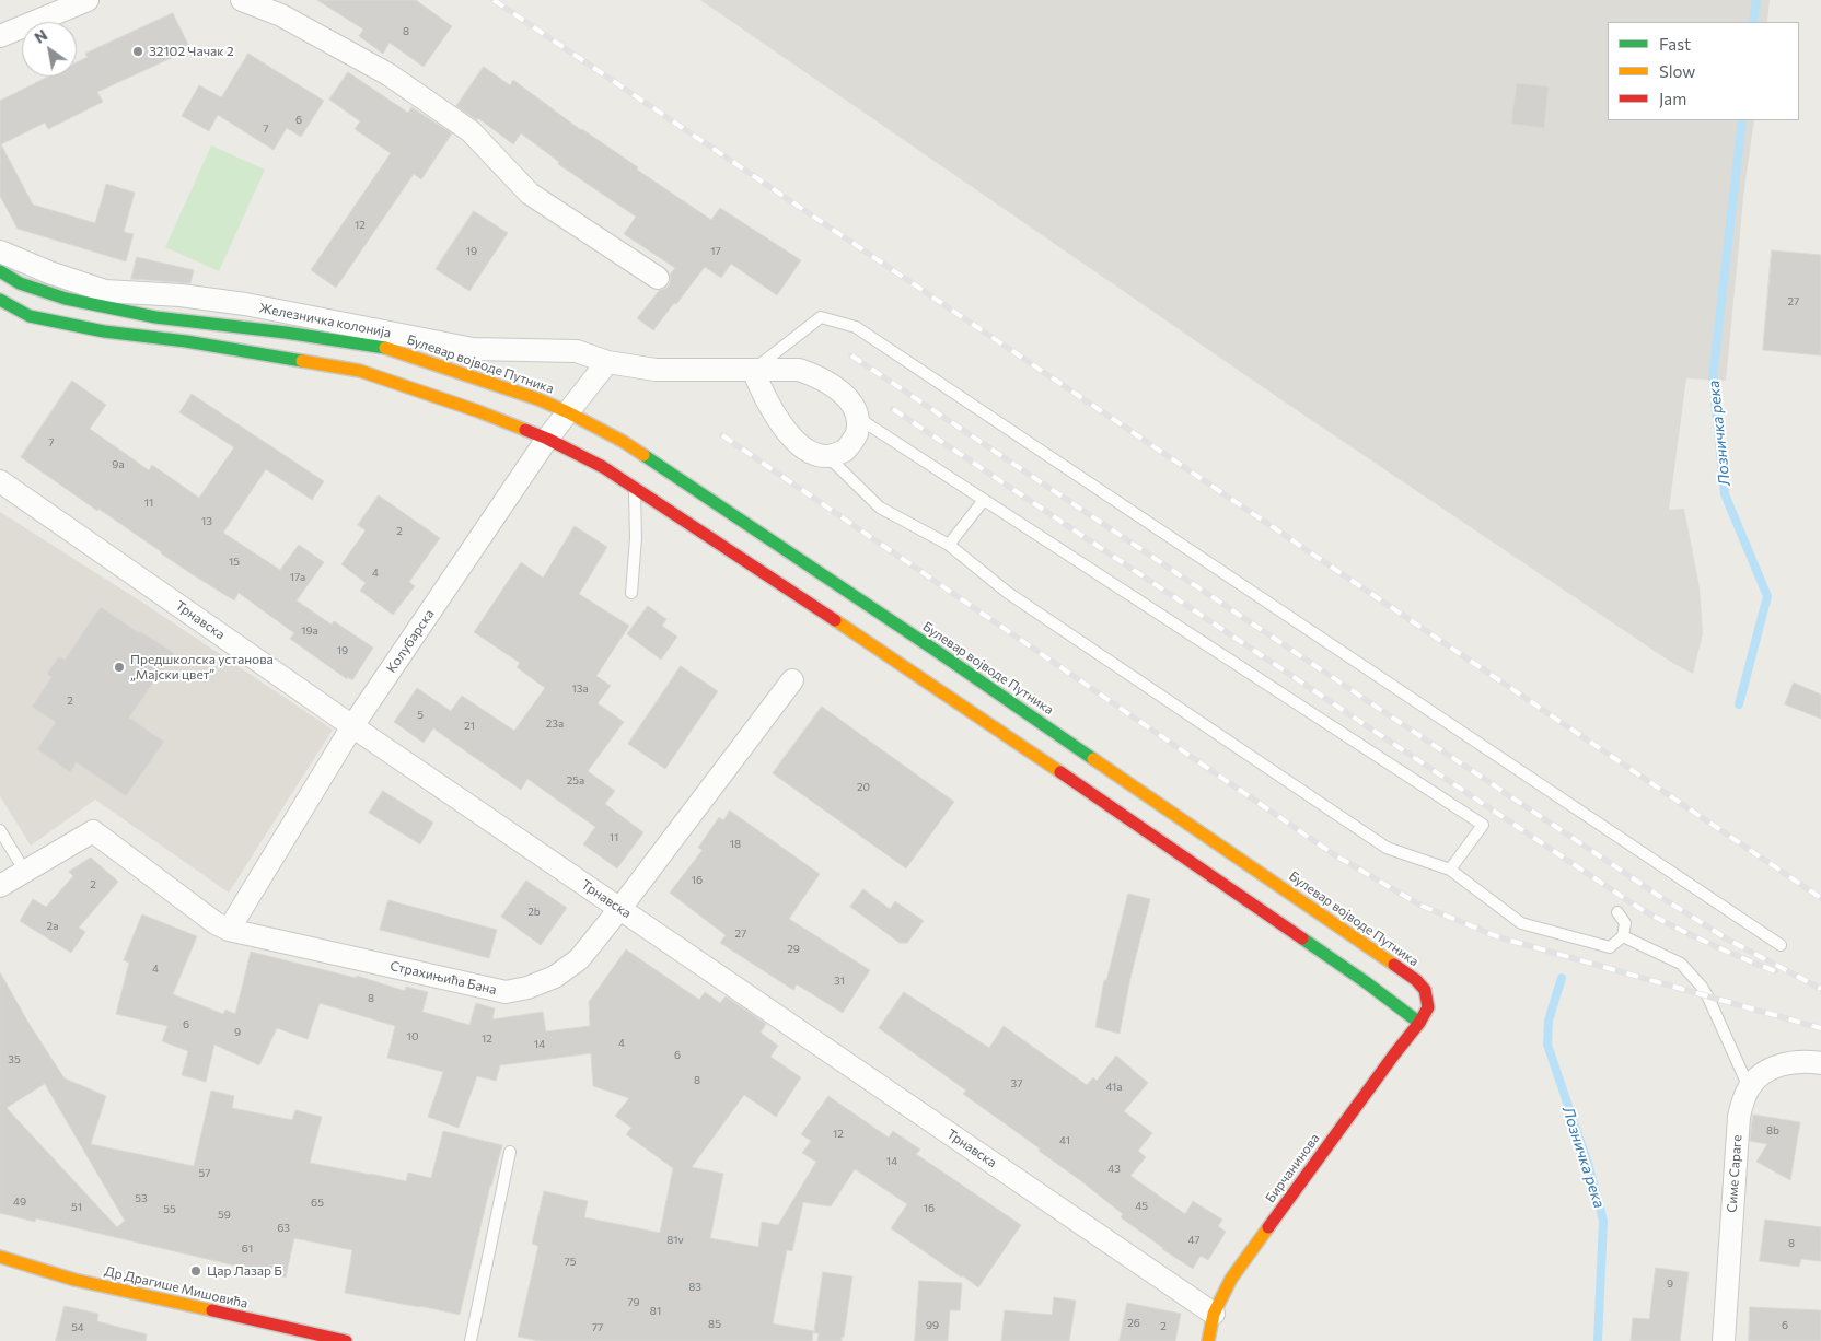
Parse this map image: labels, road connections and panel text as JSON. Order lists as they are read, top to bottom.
{
  "streets": {
    "main road": ["Булевар војводе Путника", "Бирчанинова", "Др Драгише Мишовића"],
    "street": [
      "Железничка колонија",
      "Трнавска",
      "Колубарска",
      "Страхињића Бана",
      "Симе Сараге"
    ]
  },
  "crossings": [
    ["Железничка колонија", "Колубарска"],
    ["Булевар војводе Путника", "Колубарска"],
    ["Булевар војводе Путника", "Бирчанинова"],
    ["Трнавска", "Колубарска"],
    ["Трнавска", "Страхињића Бана"],
    ["Трнавска", "Бирчанинова"],
    ["Колубарска", "Страхињића Бана"]
  ],
  "water": ["Лозничка река"],
  "places": ["32102 Чачак 2", "Предшколска установа „Мајски цвет”", "Цар Лазар Б"],
  "house_numbers": [
    "8",
    "6",
    "7",
    "12",
    "19",
    "17",
    "27",
    "7",
    "9a",
    "11",
    "13",
    "2",
    "15",
    "4",
    "17a",
    "19a",
    "19",
    "13a",
    "2",
    "5",
    "23a",
    "21",
    "25a",
    "20",
    "11",
    "18",
    "16",
    "2",
    "2b",
    "2a",
    "27",
    "29",
    "4",
    "31",
    "8",
    "6",
    "9",
    "10",
    "12",
    "4",
    "14",
    "6",
    "35",
    "8",
    "37",
    "41a",
    "8b",
    "12",
    "41",
    "14",
    "43",
    "57",
    "53",
    "49",
    "65",
    "45",
    "51",
    "16",
    "55",
    "59",
    "63",
    "81v",
    "47",
    "8",
    "61",
    "75",
    "9",
    "83",
    "79",
    "81",
    "26",
    "85",
    "99",
    "6",
    "2",
    "54",
    "77"
  ],
  "legend": ["Fast", "Slow", "Jam"],
  "north": "top left"
}
